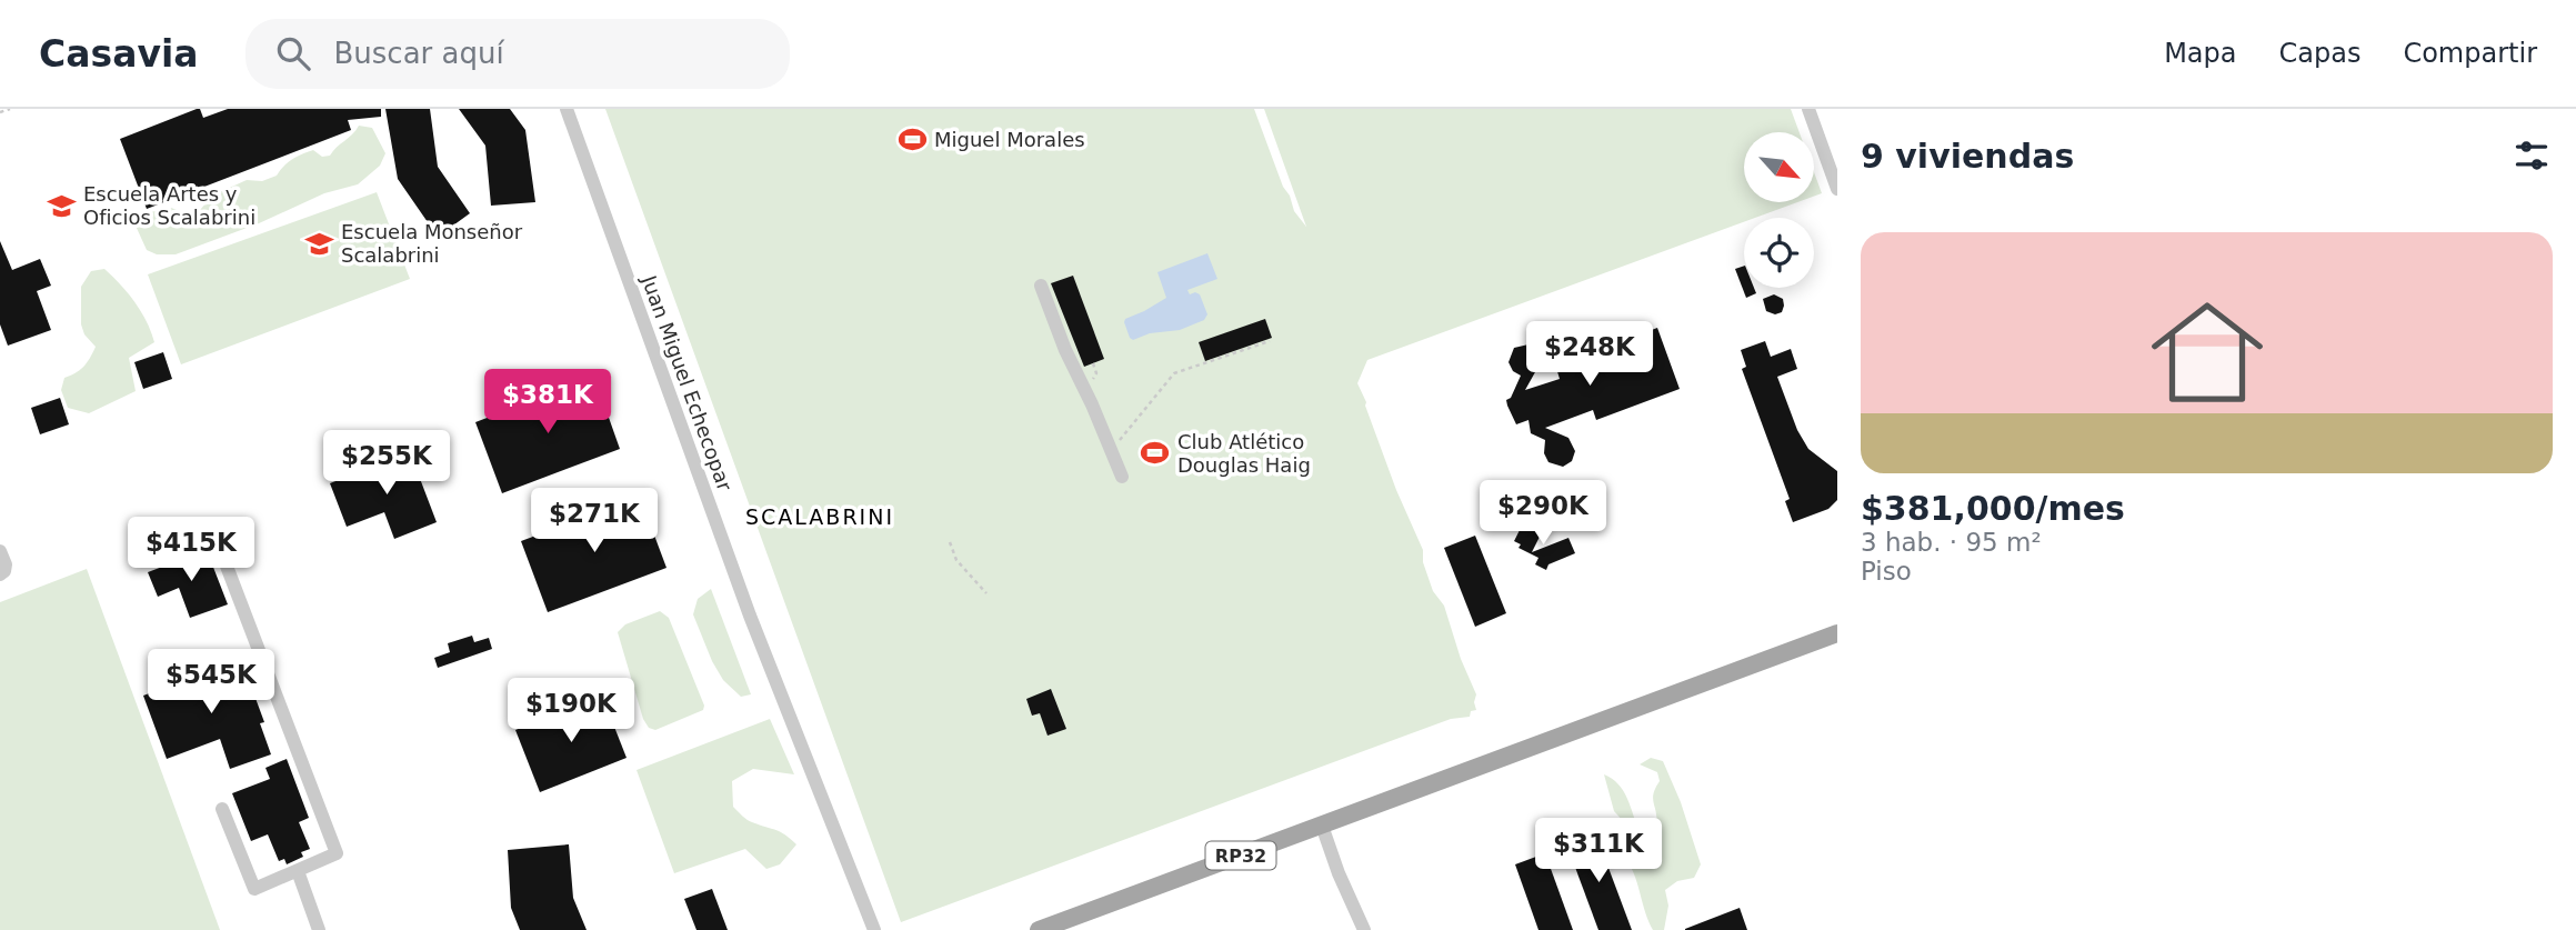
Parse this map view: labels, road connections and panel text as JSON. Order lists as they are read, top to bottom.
{
  "streets": {
    "main road": ["RP32"],
    "street": ["Juan Miguel Echecopar"]
  },
  "districts": ["SCALABRINI"],
  "places": {
    "sports": ["Miguel Morales", "Club Atlético Douglas Haig"],
    "school or university": ["Escuela Artes y Oficios Scalabrini", "Escuela Monseñor Scalabrini"]
  },
  "north": "bottom right",
  "page": {
    "header": "Casavia",
    "search": "Buscar aquí",
    "nav": ["Mapa", "Capas", "Compartir"],
    "heading": "9 viviendas",
    "list": [
      {
        "name": "$381,000/mes",
        "note": "3 hab. · 95 m² · Piso"
      }
    ],
    "price": [
      "$248K",
      "$381K",
      "$255K",
      "$290K",
      "$271K",
      "$415K",
      "$545K",
      "$190K",
      "$311K"
    ]
  }
}
